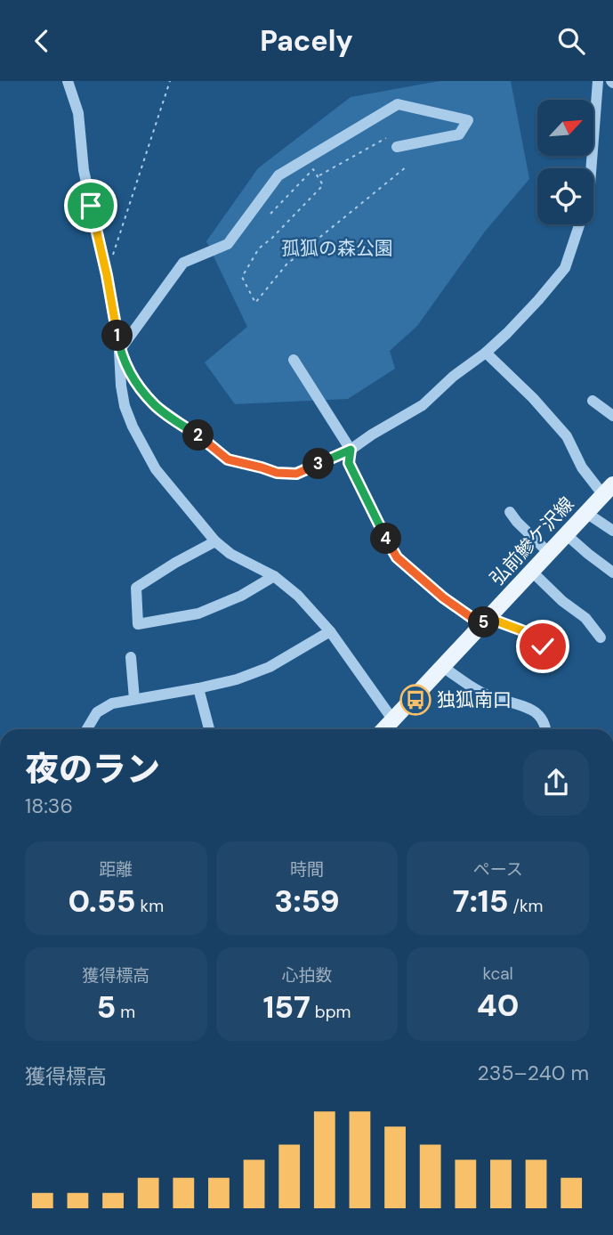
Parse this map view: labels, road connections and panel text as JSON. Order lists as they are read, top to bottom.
{
  "streets": {
    "main road": ["弘前鰺ケ沢線"]
  },
  "parks": ["孤狐の森公園"],
  "places": {
    "bus stop": ["独狐南口"]
  },
  "north": "top right",
  "page": {
    "header": "Pacely",
    "pins": [
      "1",
      "2",
      "3",
      "4",
      "5"
    ],
    "heading": ["夜のラン", "18:36"],
    "stats": [
      ["距離", "0.55 km"],
      ["時間", "3:59"],
      ["ペース", "7:15 /km"],
      ["獲得標高", "5 m"],
      ["心拍数", "157 bpm"],
      ["kcal", "40"]
    ],
    "chart": ["獲得標高", "235–240 m"]
  }
}
